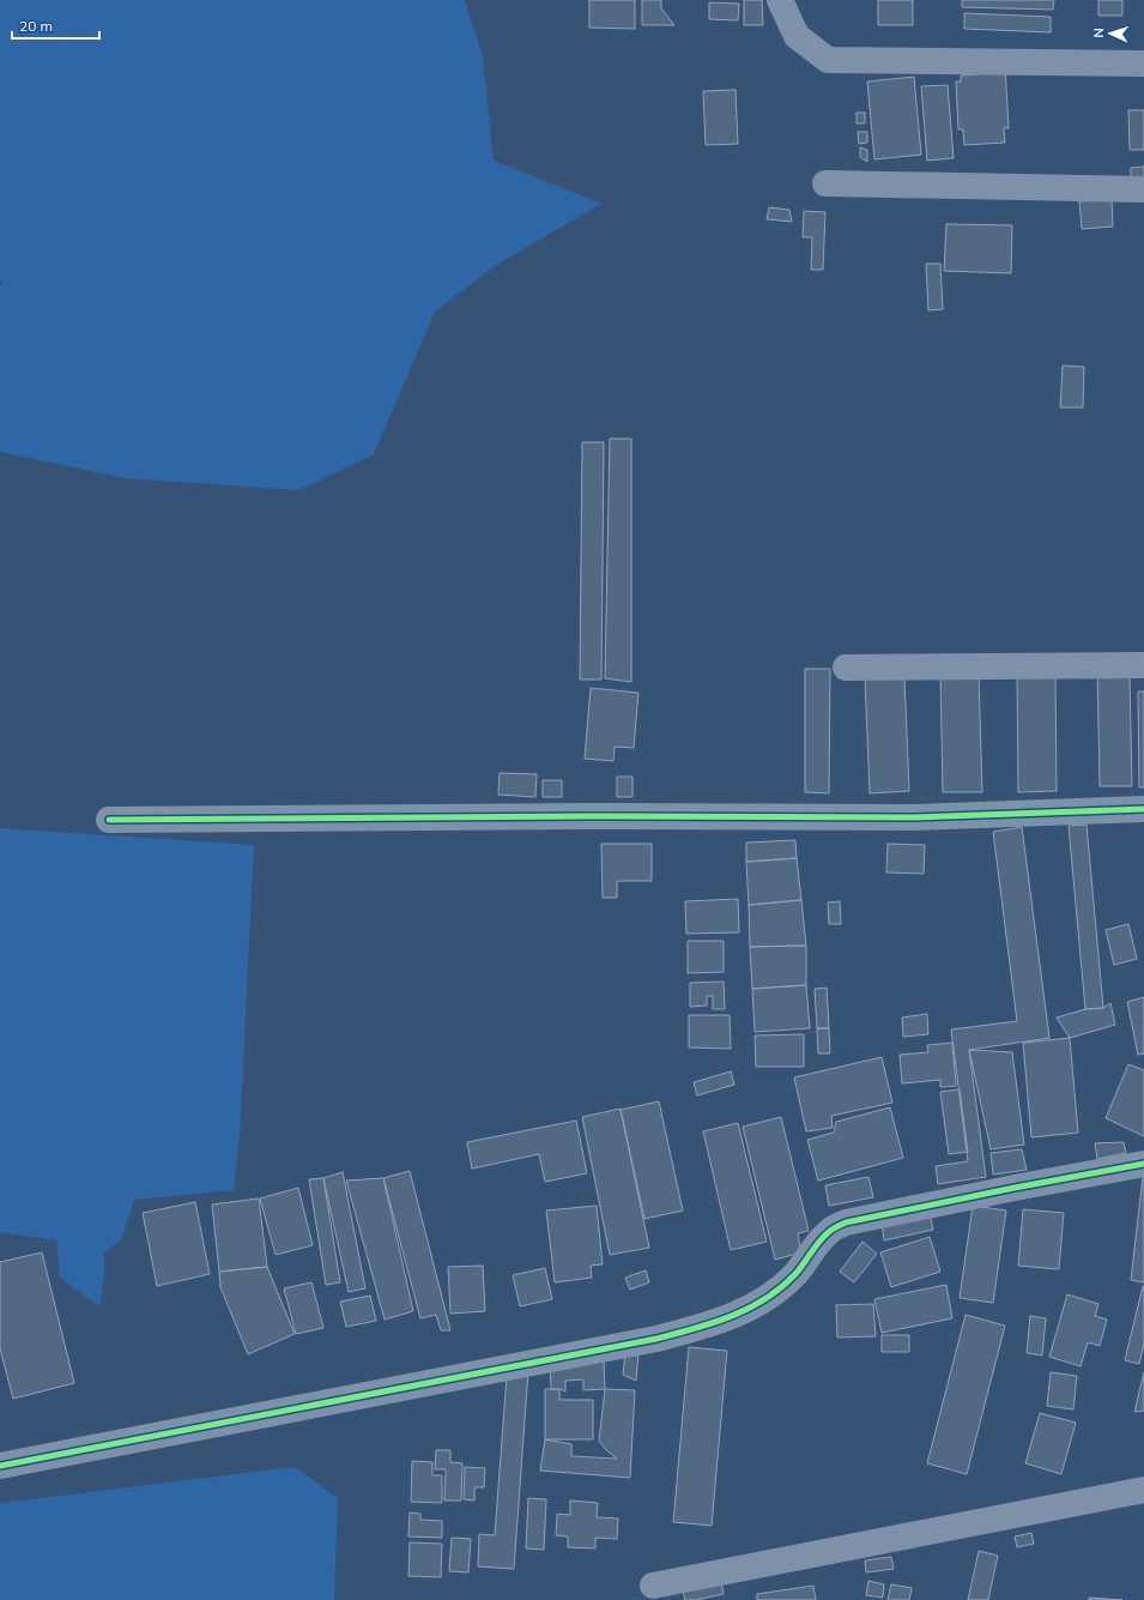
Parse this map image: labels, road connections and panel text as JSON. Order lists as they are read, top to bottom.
{
  "scale_bar": "20 m",
  "north": "left"
}
